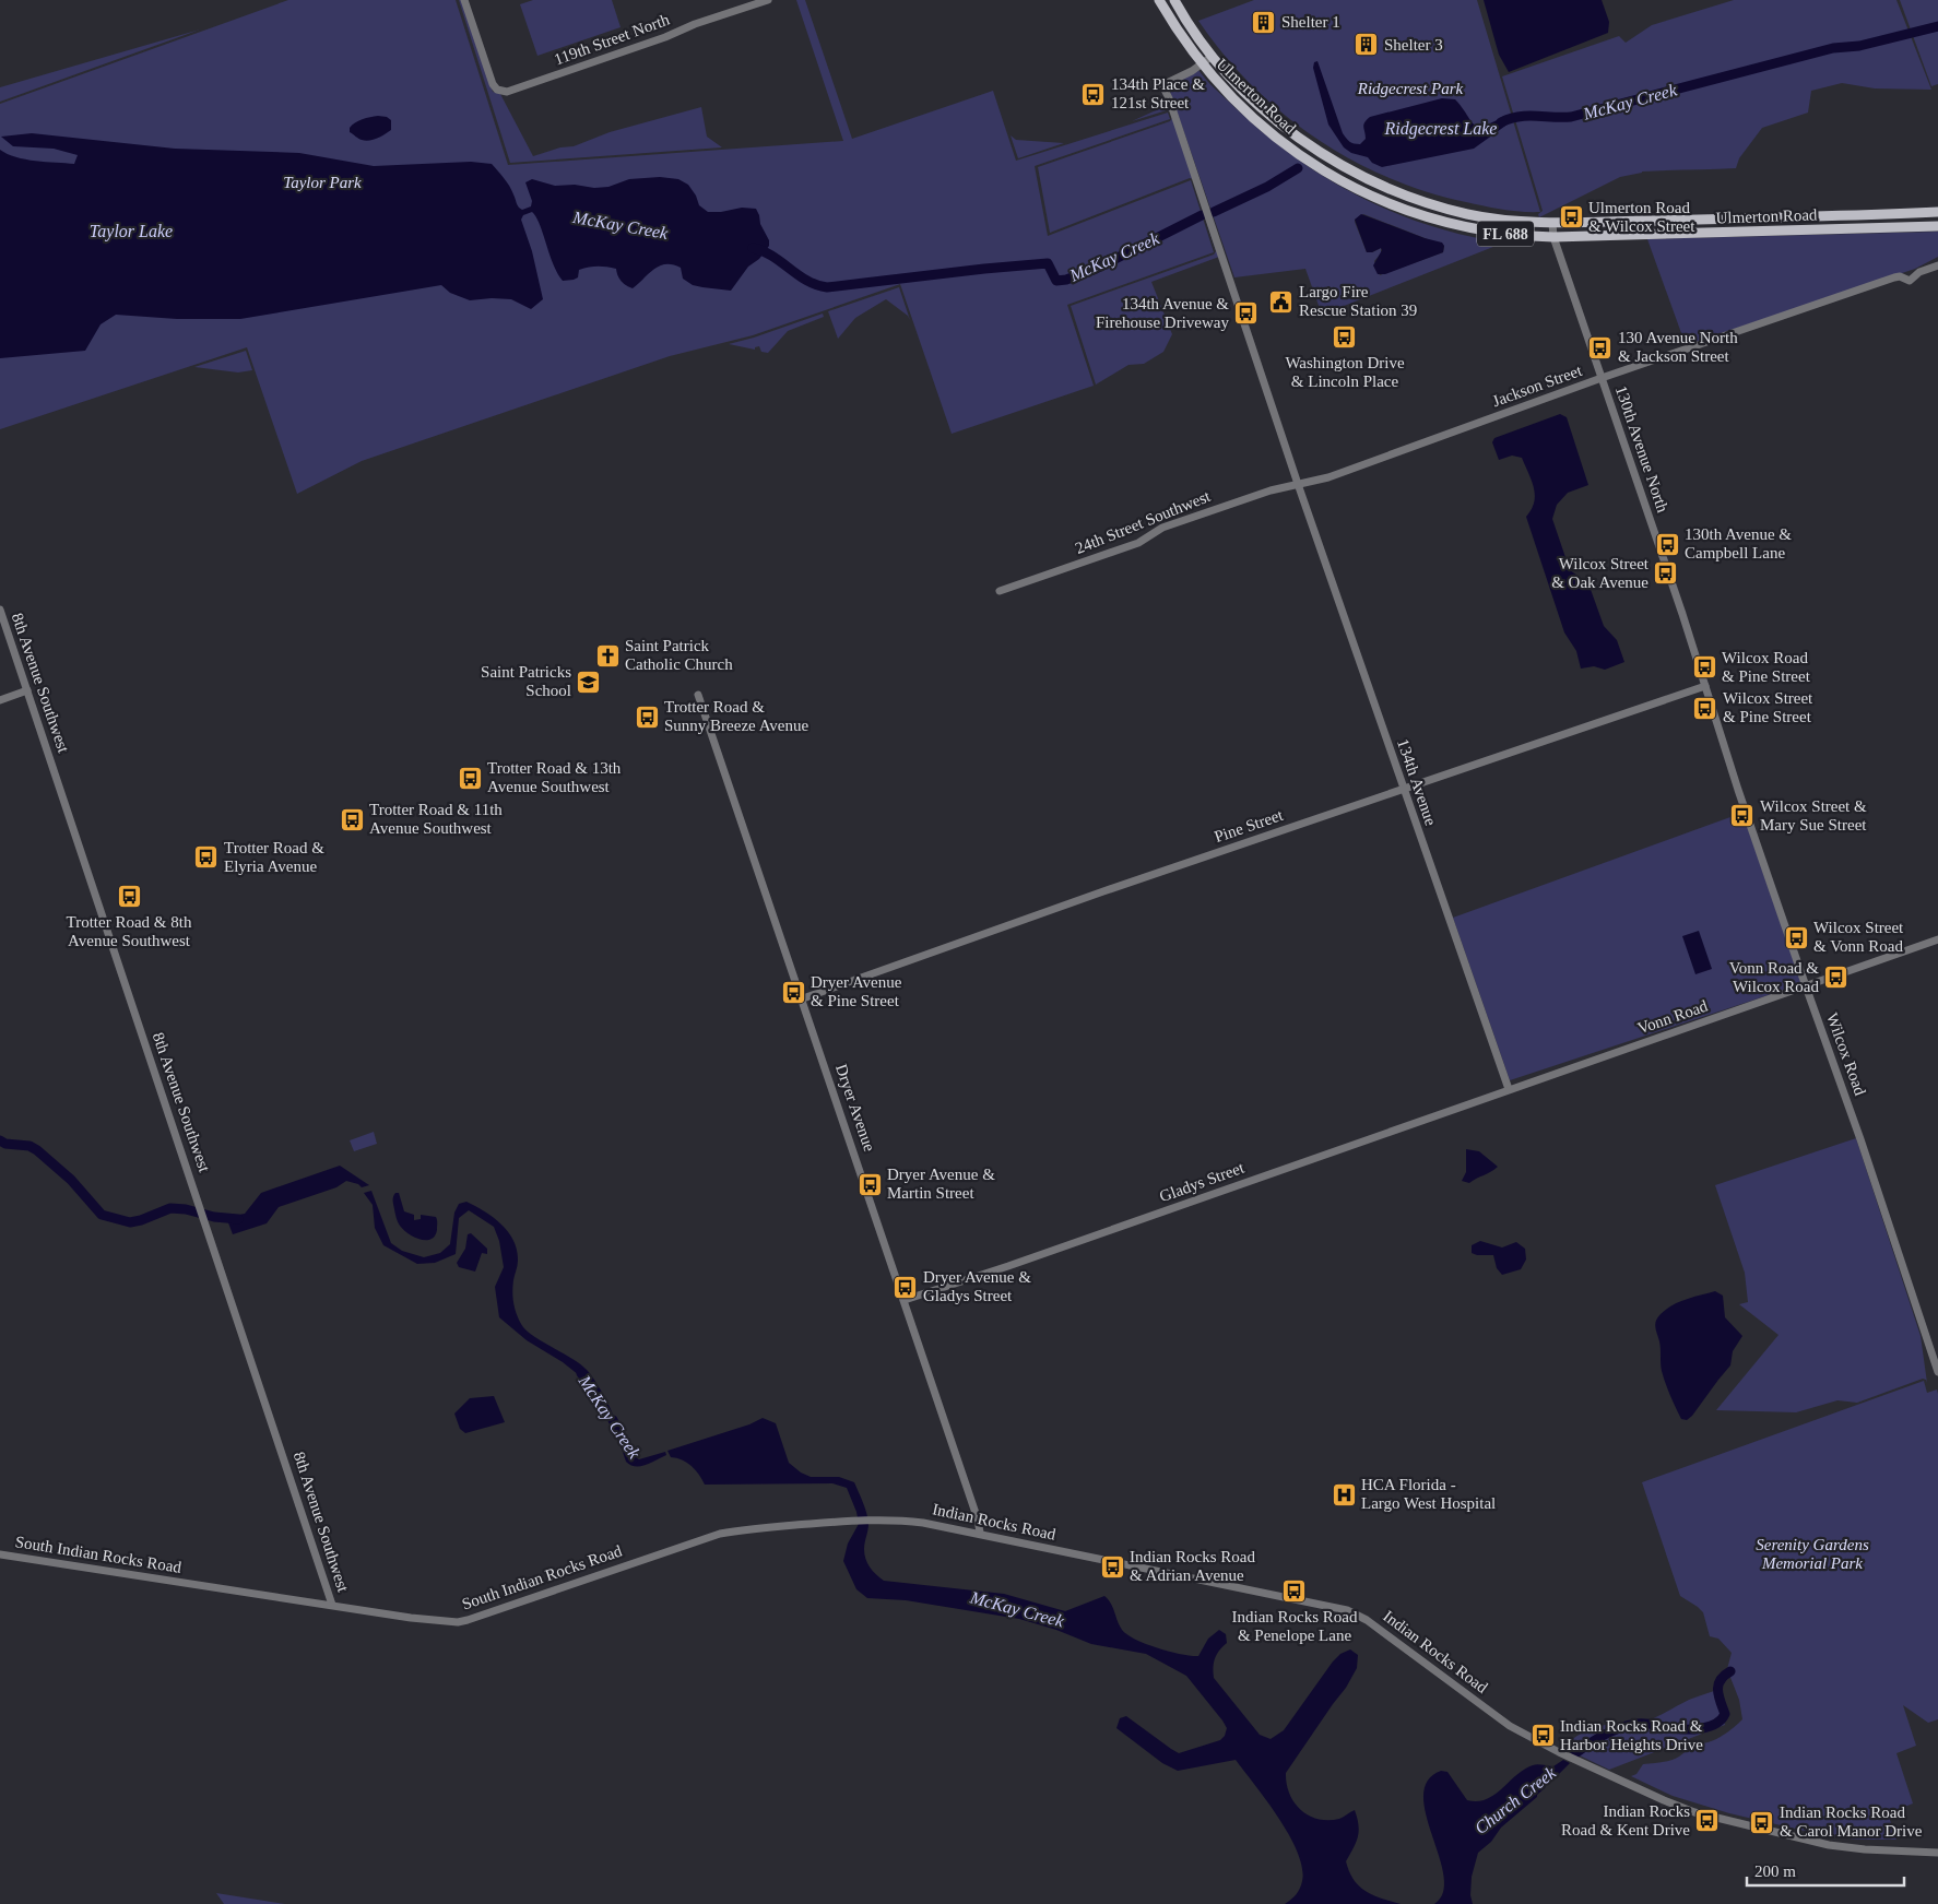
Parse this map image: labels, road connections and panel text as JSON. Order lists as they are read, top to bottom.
{
  "streets": {
    "main road": ["Ulmerton Road", "FL 688"],
    "street": [
      "119th Street North",
      "Jackson Street",
      "130th Avenue North",
      "24th Street Southwest",
      "8th Avenue Southwest",
      "134th Avenue",
      "Pine Street",
      "Vonn Road",
      "Wilcox Road",
      "Dryer Avenue",
      "Gladys Street",
      "Indian Rocks Road",
      "South Indian Rocks Road"
    ]
  },
  "crossings": [
    ["Ulmerton Road", "130th Avenue North"],
    ["Ulmerton Road", "134th Avenue"],
    ["Jackson Street", "130th Avenue North"],
    ["Jackson Street", "24th Street Southwest"],
    ["Jackson Street", "134th Avenue"],
    ["130th Avenue North", "Pine Street"],
    ["130th Avenue North", "Wilcox Road"],
    ["24th Street Southwest", "134th Avenue"],
    ["8th Avenue Southwest", "South Indian Rocks Road"],
    ["134th Avenue", "Pine Street"],
    ["134th Avenue", "Vonn Road"],
    ["134th Avenue", "Gladys Street"],
    ["Pine Street", "Wilcox Road"],
    ["Pine Street", "Dryer Avenue"],
    ["Vonn Road", "Wilcox Road"],
    ["Vonn Road", "Gladys Street"],
    ["Dryer Avenue", "Gladys Street"],
    ["Dryer Avenue", "Indian Rocks Road"],
    ["Indian Rocks Road", "South Indian Rocks Road"]
  ],
  "water": [
    "McKay Creek",
    "Ridgecrest Lake",
    "Taylor Lake",
    "Church Creek"
  ],
  "parks": ["Ridgecrest Park", "Taylor Park", "Serenity Gardens Memorial Park"],
  "places": {
    "building": ["Shelter 1", "Shelter 3"],
    "bus stop": [
      "134th Place & 121st Street",
      "Ulmerton Road & Wilcox Street",
      "134th Avenue & Firehouse Driveway",
      "Washington Drive & Lincoln Place",
      "130 Avenue North & Jackson Street",
      "130th Avenue & Campbell Lane",
      "Wilcox Street & Oak Avenue",
      "Wilcox Road & Pine Street",
      "Wilcox Street & Pine Street",
      "Trotter Road & Sunny Breeze Avenue",
      "Trotter Road & 13th Avenue Southwest",
      "Wilcox Street & Mary Sue Street",
      "Trotter Road & 11th Avenue Southwest",
      "Trotter Road & Elyria Avenue",
      "Trotter Road & 8th Avenue Southwest",
      "Wilcox Street & Vonn Road",
      "Vonn Road & Wilcox Road",
      "Dryer Avenue & Pine Street",
      "Dryer Avenue & Martin Street",
      "Dryer Avenue & Gladys Street",
      "Indian Rocks Road & Adrian Avenue",
      "Indian Rocks Road & Penelope Lane",
      "Indian Rocks Road & Harbor Heights Drive",
      "Indian Rocks Road & Kent Drive",
      "Indian Rocks Road & Carol Manor Drive"
    ],
    "public building": ["Largo Fire Rescue Station 39"],
    "church": ["Saint Patrick Catholic Church"],
    "school or university": ["Saint Patricks School"],
    "hospital": ["HCA Florida - Largo West Hospital"]
  },
  "scale_bar": "200 m"
}
